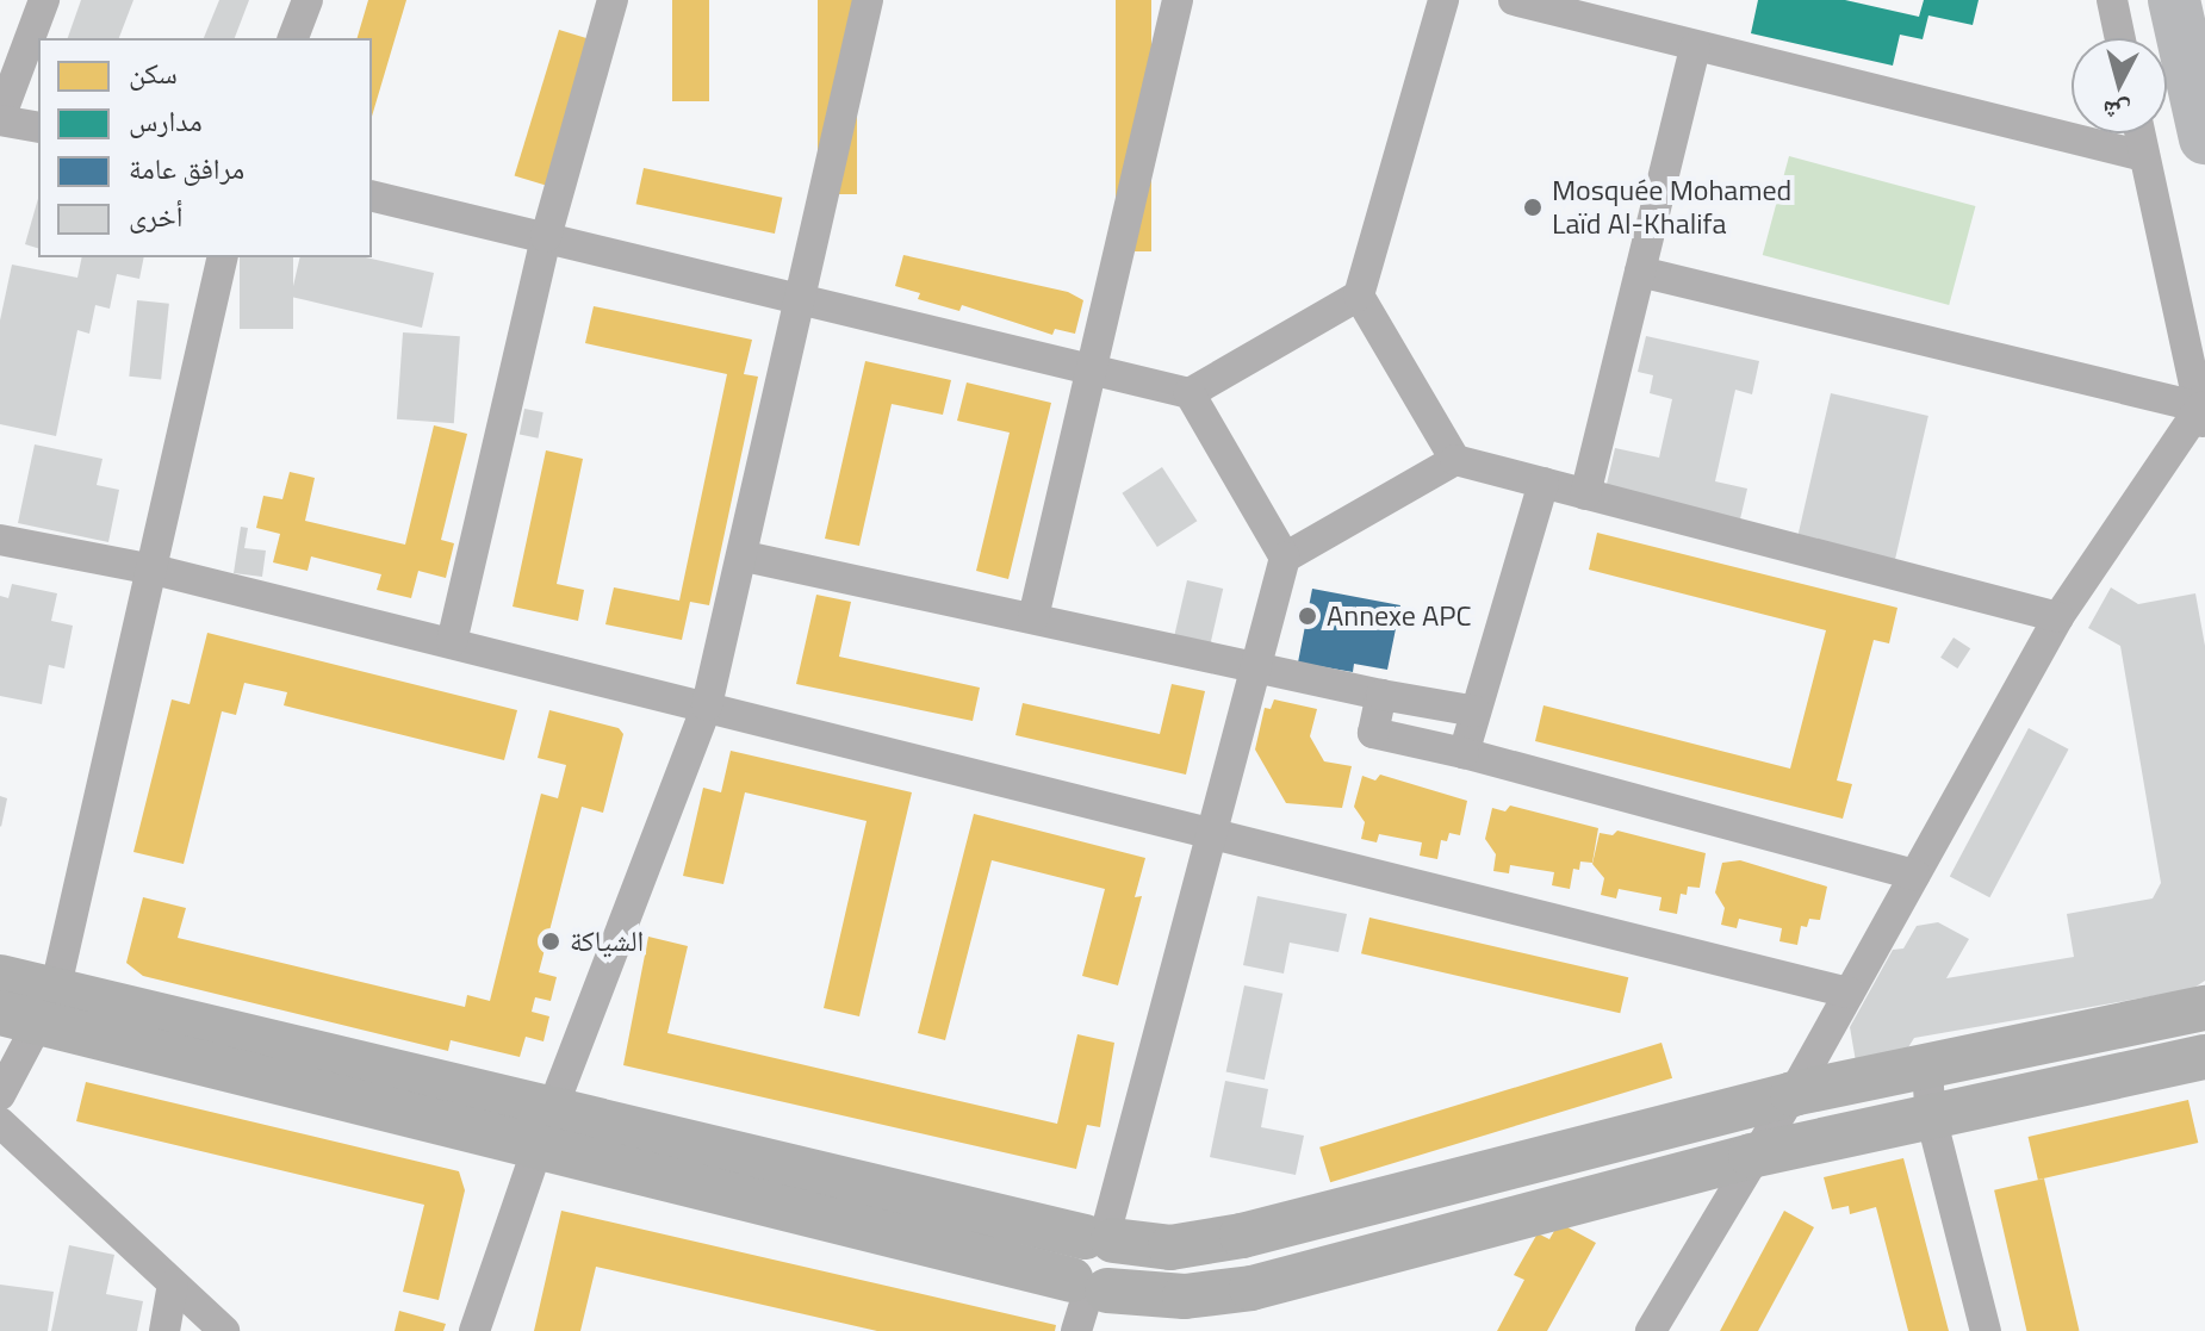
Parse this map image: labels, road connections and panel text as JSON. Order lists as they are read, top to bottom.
{
  "places": ["Mosquée Mohamed Laïd Al-Khalifa", "Annexe APC", "الشياكة"],
  "legend": [
    "سكن",
    "مدارس",
    "مرافق عامة",
    "أخرى"
  ],
  "north": "bottom"
}
